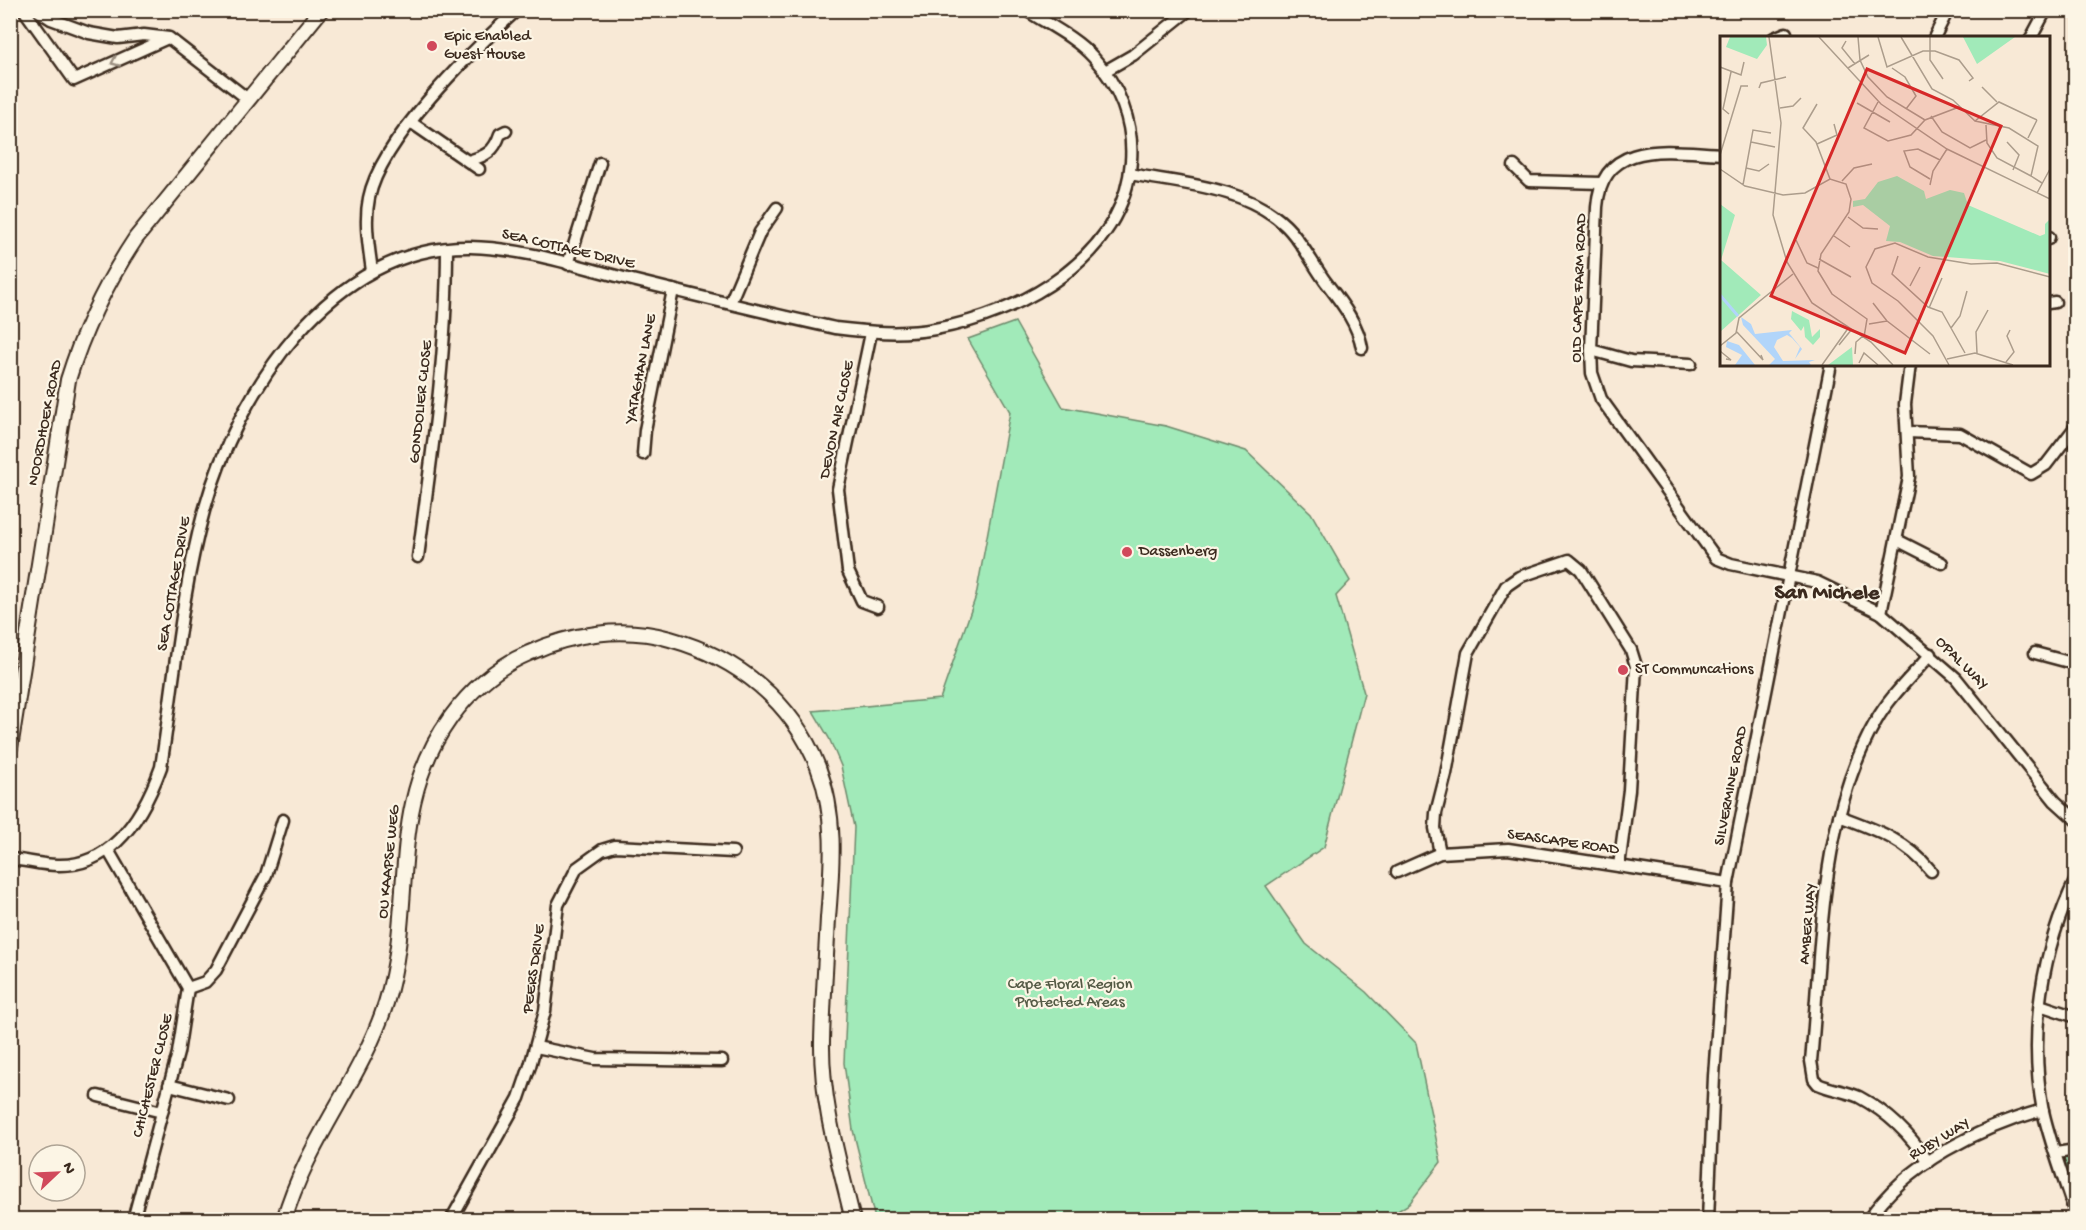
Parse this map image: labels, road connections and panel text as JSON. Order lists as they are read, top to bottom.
{
  "streets": {
    "main road": ["NOORDHOEK ROAD", "OU KAAPSE WEG"],
    "street": [
      "SEA COTTAGE DRIVE",
      "OLD CAPE FARM ROAD",
      "YATAGHAN LANE",
      "GONDOLIER CLOSE",
      "DEVON AIR CLOSE",
      "OPAL WAY",
      "SILVERMINE ROAD",
      "SEASCAPE ROAD",
      "AMBER WAY",
      "PEERS DRIVE",
      "CHICHESTER CLOSE",
      "RUBY WAY"
    ]
  },
  "crossings": [
    ["SEA COTTAGE DRIVE", "YATAGHAN LANE"],
    ["SEA COTTAGE DRIVE", "GONDOLIER CLOSE"],
    ["SEA COTTAGE DRIVE", "DEVON AIR CLOSE"],
    ["OLD CAPE FARM ROAD", "OPAL WAY"],
    ["OLD CAPE FARM ROAD", "SILVERMINE ROAD"],
    ["OPAL WAY", "SILVERMINE ROAD"],
    ["OPAL WAY", "AMBER WAY"],
    ["SILVERMINE ROAD", "SEASCAPE ROAD"],
    ["AMBER WAY", "RUBY WAY"]
  ],
  "districts": ["San Michele"],
  "parks": ["Cape Floral Region Protected Areas"],
  "places": ["Epic Enabled Guest House", "Dassenberg", "ST Communcations"],
  "north": "top right"
}
